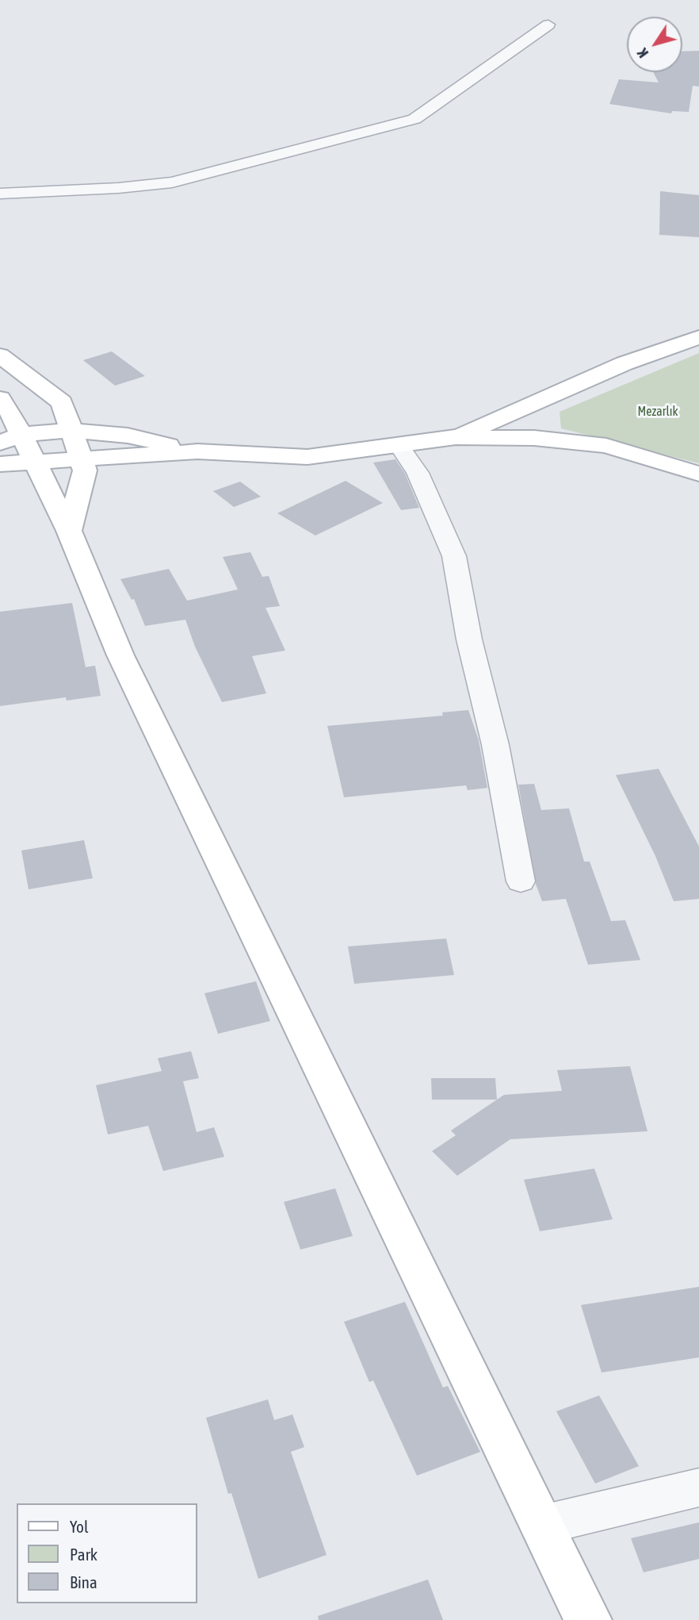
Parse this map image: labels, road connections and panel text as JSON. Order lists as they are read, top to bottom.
{
  "parks": ["Mezarlık"],
  "legend": ["Yol", "Park", "Bina"],
  "north": "bottom left"
}
